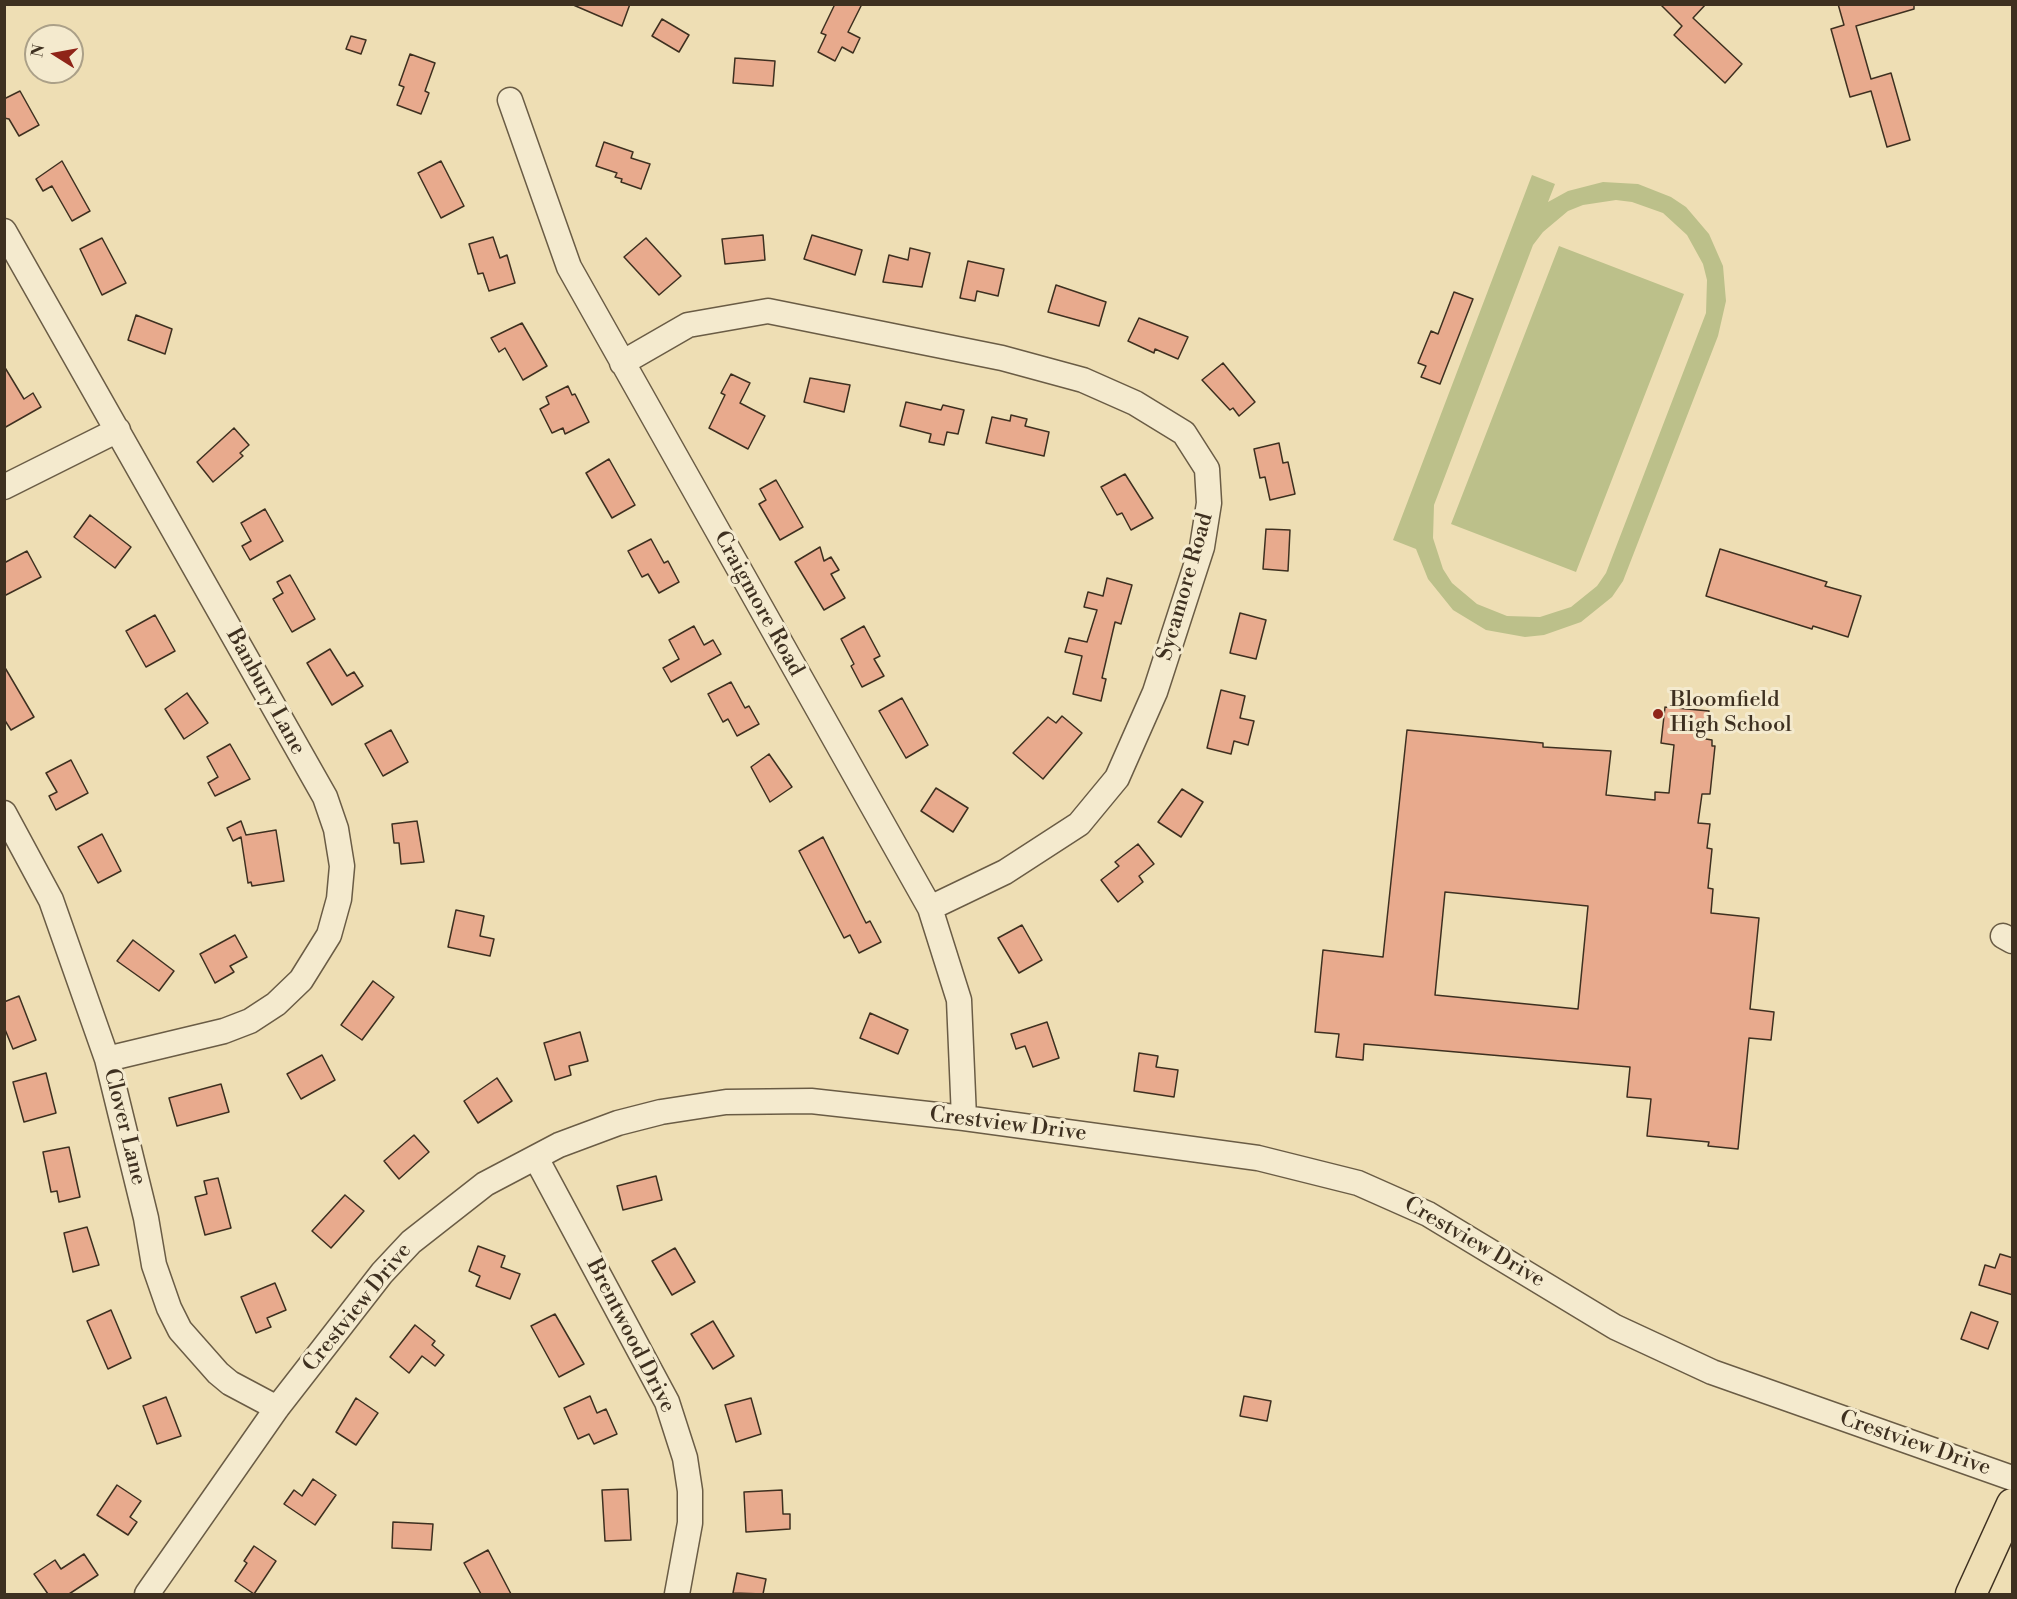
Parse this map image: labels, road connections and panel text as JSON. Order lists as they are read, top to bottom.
{
  "streets": {
    "street": [
      "Sycamore Road",
      "Craigmore Road",
      "Banbury Lane",
      "Crestview Drive",
      "Clover Lane",
      "Brentwood Drive"
    ]
  },
  "crossings": [
    ["Sycamore Road", "Craigmore Road"],
    ["Craigmore Road", "Crestview Drive"],
    ["Banbury Lane", "Clover Lane"],
    ["Crestview Drive", "Clover Lane"],
    ["Crestview Drive", "Brentwood Drive"]
  ],
  "places": ["Bloomfield High School"],
  "north": "left"
}
